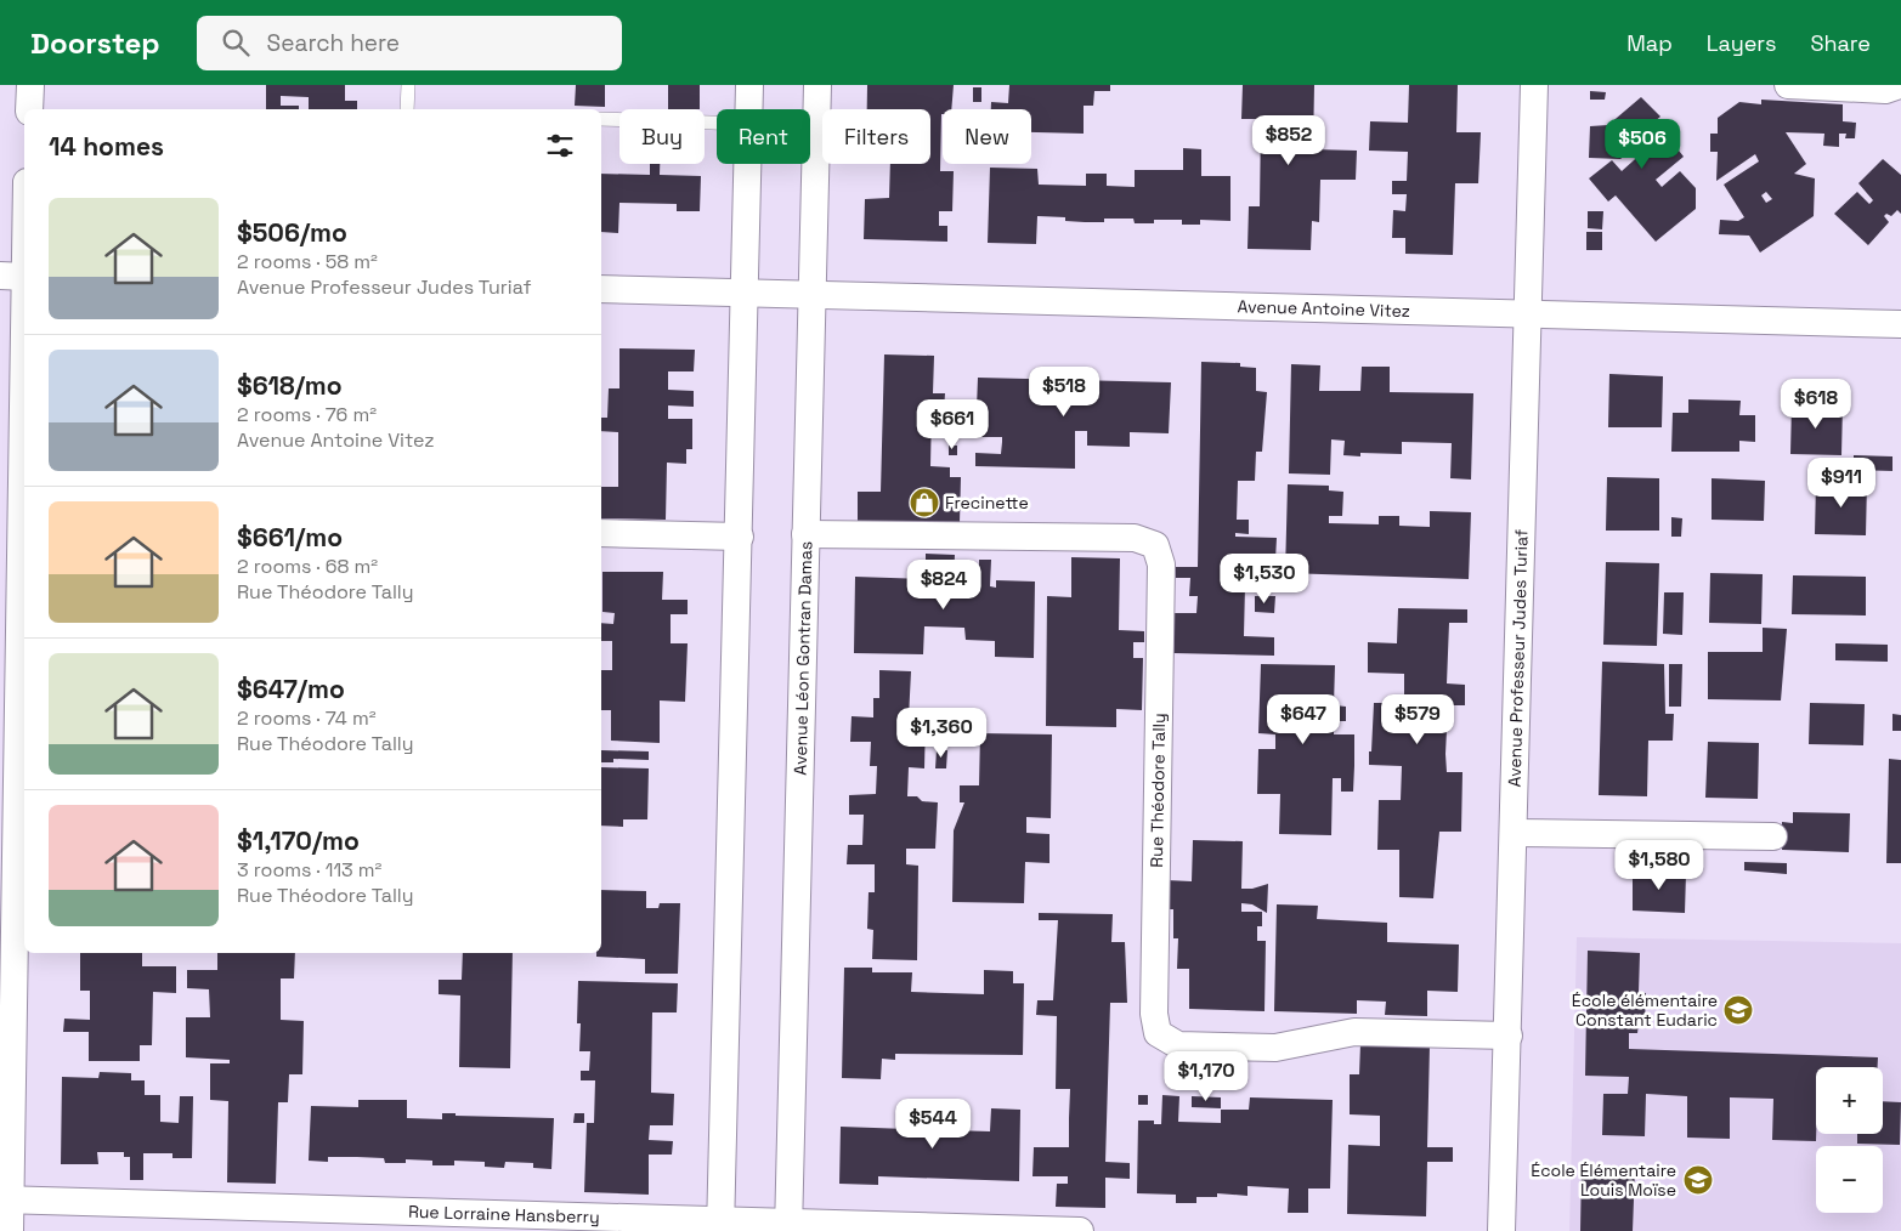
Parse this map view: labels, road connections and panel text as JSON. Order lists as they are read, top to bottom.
{
  "streets": {
    "street": [
      "Avenue Antoine Vitez",
      "Avenue Léon Gontran Damas",
      "Avenue Professeur Judes Turiaf",
      "Rue Théodore Tally",
      "Rue Lorraine Hansberry"
    ]
  },
  "crossings": [
    ["Avenue Antoine Vitez", "Avenue Léon Gontran Damas"],
    ["Avenue Antoine Vitez", "Avenue Professeur Judes Turiaf"],
    ["Avenue Léon Gontran Damas", "Rue Théodore Tally"],
    ["Avenue Léon Gontran Damas", "Rue Lorraine Hansberry"],
    ["Avenue Professeur Judes Turiaf", "Rue Théodore Tally"]
  ],
  "places": {
    "shop": ["Frecinette"],
    "school or university": ["École élémentaire Constant Eudaric", "École Élémentaire Louis Moïse"]
  },
  "page": {
    "header": "Doorstep",
    "search": "Search here",
    "nav": ["Map", "Layers", "Share"],
    "chip": [
      "Buy",
      "Rent",
      "Filters",
      "New"
    ],
    "heading": "14 homes",
    "price": [
      "$852",
      "$506",
      "$518",
      "$618",
      "$661",
      "$911",
      "$1,530",
      "$824",
      "$647",
      "$579",
      "$1,360",
      "$1,580",
      "$1,170",
      "$544"
    ],
    "list": [
      {
        "name": "$506/mo",
        "note": "2 rooms · 58 m² · Avenue Professeur Judes Turiaf"
      },
      {
        "name": "$618/mo",
        "note": "2 rooms · 76 m² · Avenue Antoine Vitez"
      },
      {
        "name": "$661/mo",
        "note": "2 rooms · 68 m² · Rue Théodore Tally"
      },
      {
        "name": "$647/mo",
        "note": "2 rooms · 74 m² · Rue Théodore Tally"
      },
      {
        "name": "$1,170/mo",
        "note": "3 rooms · 113 m² · Rue Théodore Tally"
      }
    ],
    "map_buttons": ["+", "−"]
  }
}
